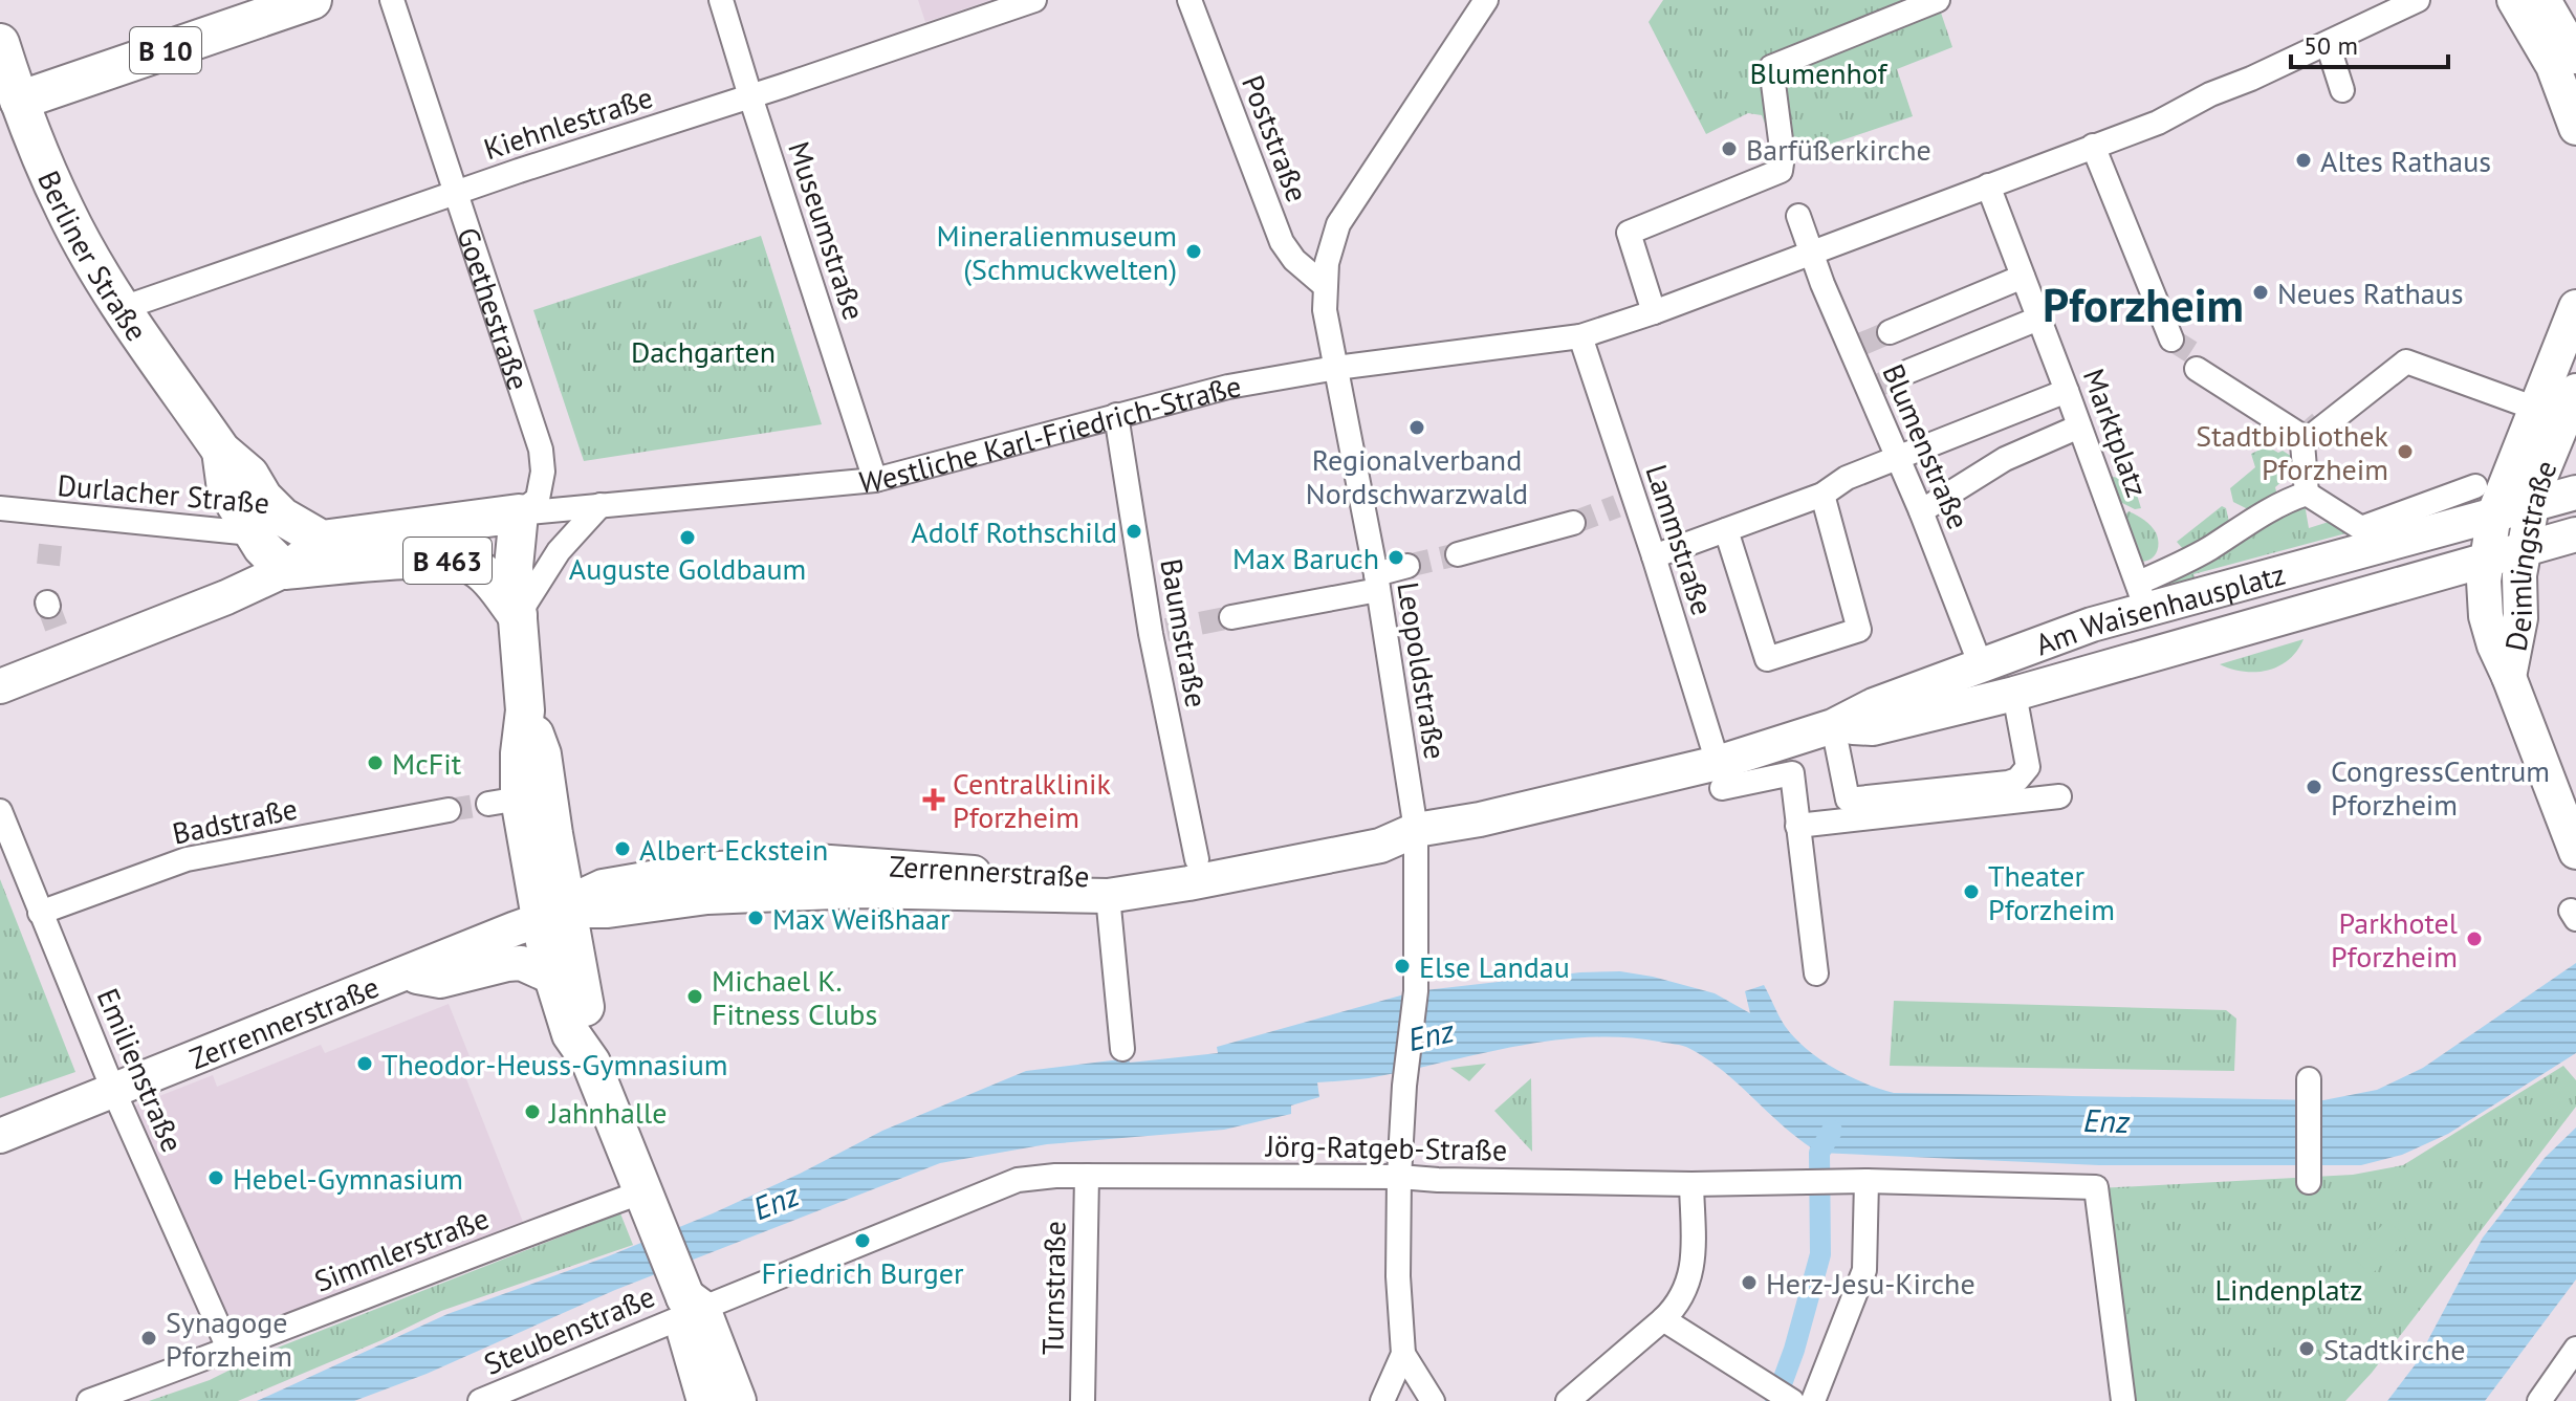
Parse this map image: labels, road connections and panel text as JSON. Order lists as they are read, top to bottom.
{
  "streets": {
    "main road": [
      "B 10",
      "Berliner Straße",
      "Goethestraße",
      "Westliche Karl-Friedrich-Straße",
      "Deimlingstraße",
      "B 463",
      "Am Waisenhausplatz",
      "Zerrennerstraße"
    ],
    "street": [
      "Kiehnlestraße",
      "Poststraße",
      "Museumstraße",
      "Marktplatz",
      "Blumenstraße",
      "Durlacher Straße",
      "Lammstraße",
      "Baumstraße",
      "Leopoldstraße",
      "Badstraße",
      "Emilienstraße",
      "Jörg-Ratgeb-Straße",
      "Simmlerstraße",
      "Turnstraße",
      "Steubenstraße"
    ]
  },
  "crossings": [
    ["B 10", "Berliner Straße"],
    ["Kiehnlestraße", "Museumstraße"],
    ["Kiehnlestraße", "Berliner Straße"],
    ["Kiehnlestraße", "Goethestraße"],
    ["Poststraße", "Leopoldstraße"],
    ["Museumstraße", "Westliche Karl-Friedrich-Straße"],
    ["Berliner Straße", "Westliche Karl-Friedrich-Straße"],
    ["Berliner Straße", "Durlacher Straße"],
    ["Berliner Straße", "B 463"],
    ["Goethestraße", "Westliche Karl-Friedrich-Straße"],
    ["Goethestraße", "B 463"],
    ["Goethestraße", "Zerrennerstraße"],
    ["Goethestraße", "Simmlerstraße"],
    ["Westliche Karl-Friedrich-Straße", "Marktplatz"],
    ["Westliche Karl-Friedrich-Straße", "Blumenstraße"],
    ["Westliche Karl-Friedrich-Straße", "Durlacher Straße"],
    ["Westliche Karl-Friedrich-Straße", "Lammstraße"],
    ["Westliche Karl-Friedrich-Straße", "B 463"],
    ["Westliche Karl-Friedrich-Straße", "Baumstraße"],
    ["Westliche Karl-Friedrich-Straße", "Leopoldstraße"],
    ["Marktplatz", "Am Waisenhausplatz"],
    ["Blumenstraße", "Am Waisenhausplatz"],
    ["Lammstraße", "Am Waisenhausplatz"],
    ["Lammstraße", "Zerrennerstraße"],
    ["Deimlingstraße", "Am Waisenhausplatz"],
    ["B 463", "Jörg-Ratgeb-Straße"],
    ["B 463", "Simmlerstraße"],
    ["B 463", "Steubenstraße"],
    ["Am Waisenhausplatz", "Zerrennerstraße"],
    ["Baumstraße", "Zerrennerstraße"],
    ["Leopoldstraße", "Zerrennerstraße"],
    ["Leopoldstraße", "Jörg-Ratgeb-Straße"],
    ["Badstraße", "Emilienstraße"],
    ["Zerrennerstraße", "Emilienstraße"],
    ["Emilienstraße", "Simmlerstraße"],
    ["Jörg-Ratgeb-Straße", "Turnstraße"],
    ["Jörg-Ratgeb-Straße", "Steubenstraße"]
  ],
  "districts": ["Pforzheim"],
  "water": ["Enz"],
  "parks": ["Blumenhof", "Dachgarten", "Lindenplatz"],
  "places": {
    "other": [
      "Barfüßerkirche",
      "Altes Rathaus",
      "Mineralienmuseum (Schmuckwelten)",
      "Neues Rathaus",
      "Regionalverband Nordschwarzwald",
      "Stadtbibliothek Pforzheim",
      "Adolf Rothschild",
      "Auguste Goldbaum",
      "Max Baruch",
      "McFit",
      "CongressCentrum Pforzheim",
      "Albert Eckstein",
      "Theater Pforzheim",
      "Max Weißhaar",
      "Parkhotel Pforzheim",
      "Else Landau",
      "Michael K. Fitness Clubs",
      "Theodor-Heuss-Gymnasium",
      "Jahnhalle",
      "Hebel-Gymnasium",
      "Friedrich Burger",
      "Herz-Jesu-Kirche",
      "Synagoge Pforzheim",
      "Stadtkirche"
    ],
    "health": ["Centralklinik Pforzheim"]
  },
  "scale_bar": "50 m"
}
